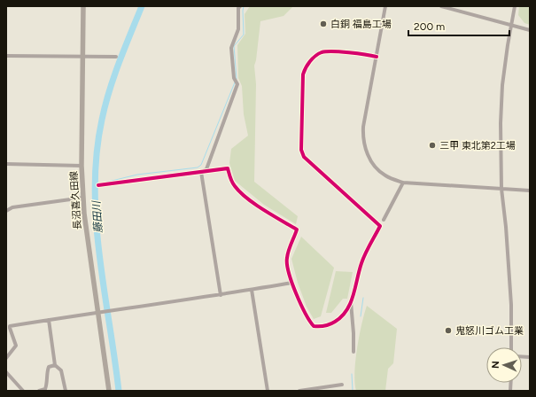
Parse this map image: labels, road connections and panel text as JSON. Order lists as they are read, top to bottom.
{
  "streets": {
    "main road": ["長沼喜久田線"]
  },
  "water": ["藤田川"],
  "places": ["白銅 福島工場", "三甲 東北第2工場", "鬼怒川ゴム工業"],
  "scale_bar": "200 m",
  "north": "left"
}
